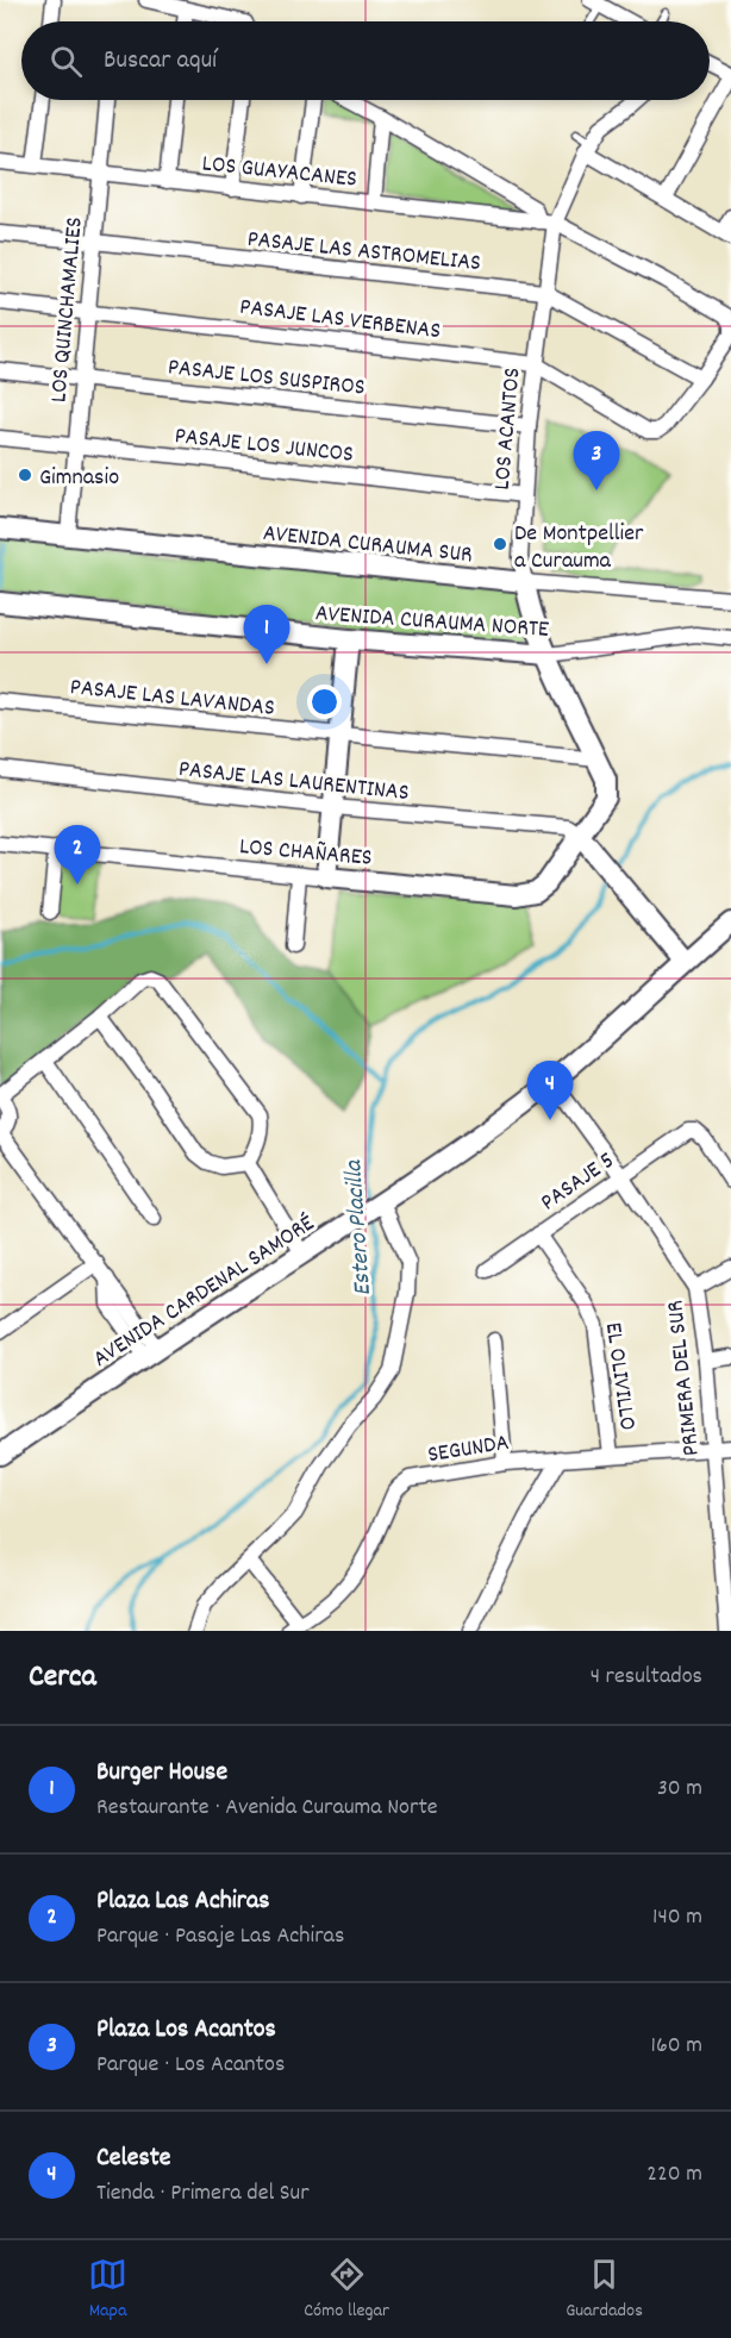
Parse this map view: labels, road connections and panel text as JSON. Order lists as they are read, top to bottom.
{
  "streets": {
    "street": [
      "LOS GUAYACANES",
      "PASAJE LAS ASTROMELIAS",
      "LOS QUINCHAMALIES",
      "PASAJE LAS VERBENAS",
      "PASAJE LOS SUSPIROS",
      "LOS ACANTOS",
      "PASAJE LOS JUNCOS",
      "AVENIDA CURAUMA SUR",
      "AVENIDA CURAUMA NORTE",
      "PASAJE LAS LAVANDAS",
      "PASAJE LAS LAURENTINAS",
      "LOS CHAÑARES",
      "PASAJE 5",
      "AVENIDA CARDENAL SAMORÉ",
      "EL OLIVILLO",
      "PRIMERA DEL SUR",
      "SEGUNDA"
    ]
  },
  "crossings": [
    ["LOS GUAYACANES", "LOS QUINCHAMALIES"],
    ["LOS GUAYACANES", "LOS ACANTOS"],
    ["PASAJE LAS ASTROMELIAS", "LOS QUINCHAMALIES"],
    ["PASAJE LAS ASTROMELIAS", "PASAJE LAS VERBENAS"],
    ["PASAJE LAS ASTROMELIAS", "LOS ACANTOS"],
    ["LOS QUINCHAMALIES", "PASAJE LAS VERBENAS"],
    ["LOS QUINCHAMALIES", "PASAJE LOS SUSPIROS"],
    ["LOS QUINCHAMALIES", "PASAJE LOS JUNCOS"],
    ["LOS QUINCHAMALIES", "AVENIDA CURAUMA SUR"],
    ["PASAJE LAS VERBENAS", "LOS ACANTOS"],
    ["PASAJE LOS SUSPIROS", "LOS ACANTOS"],
    ["LOS ACANTOS", "PASAJE LOS JUNCOS"],
    ["LOS ACANTOS", "AVENIDA CURAUMA SUR"],
    ["LOS ACANTOS", "AVENIDA CURAUMA NORTE"],
    ["LOS ACANTOS", "PASAJE LAS LAVANDAS"],
    ["LOS ACANTOS", "PASAJE LAS LAURENTINAS"],
    ["LOS ACANTOS", "LOS CHAÑARES"],
    ["PASAJE LAS LAURENTINAS", "LOS CHAÑARES"],
    ["PASAJE 5", "EL OLIVILLO"],
    ["PASAJE 5", "PRIMERA DEL SUR"],
    ["AVENIDA CARDENAL SAMORÉ", "PRIMERA DEL SUR"],
    ["EL OLIVILLO", "SEGUNDA"],
    ["PRIMERA DEL SUR", "SEGUNDA"]
  ],
  "water": ["Estero Placilla"],
  "places": ["Gimnasio", "De Montpellier a Curauma"],
  "page": {
    "search": "Buscar aquí",
    "pins": [
      "3",
      "1",
      "2",
      "4"
    ],
    "heading": ["Cerca", "4 resultados"],
    "list": [
      {
        "mark": "1",
        "name": "Burger House",
        "note": "Restaurante · Avenida Curauma Norte",
        "value": "30 m"
      },
      {
        "mark": "2",
        "name": "Plaza Las Achiras",
        "note": "Parque · Pasaje Las Achiras",
        "value": "140 m"
      },
      {
        "mark": "3",
        "name": "Plaza Los Acantos",
        "note": "Parque · Los Acantos",
        "value": "160 m"
      },
      {
        "mark": "4",
        "name": "Celeste",
        "note": "Tienda · Primera del Sur",
        "value": "220 m"
      }
    ],
    "nav": ["Mapa", "Cómo llegar", "Guardados"]
  }
}
